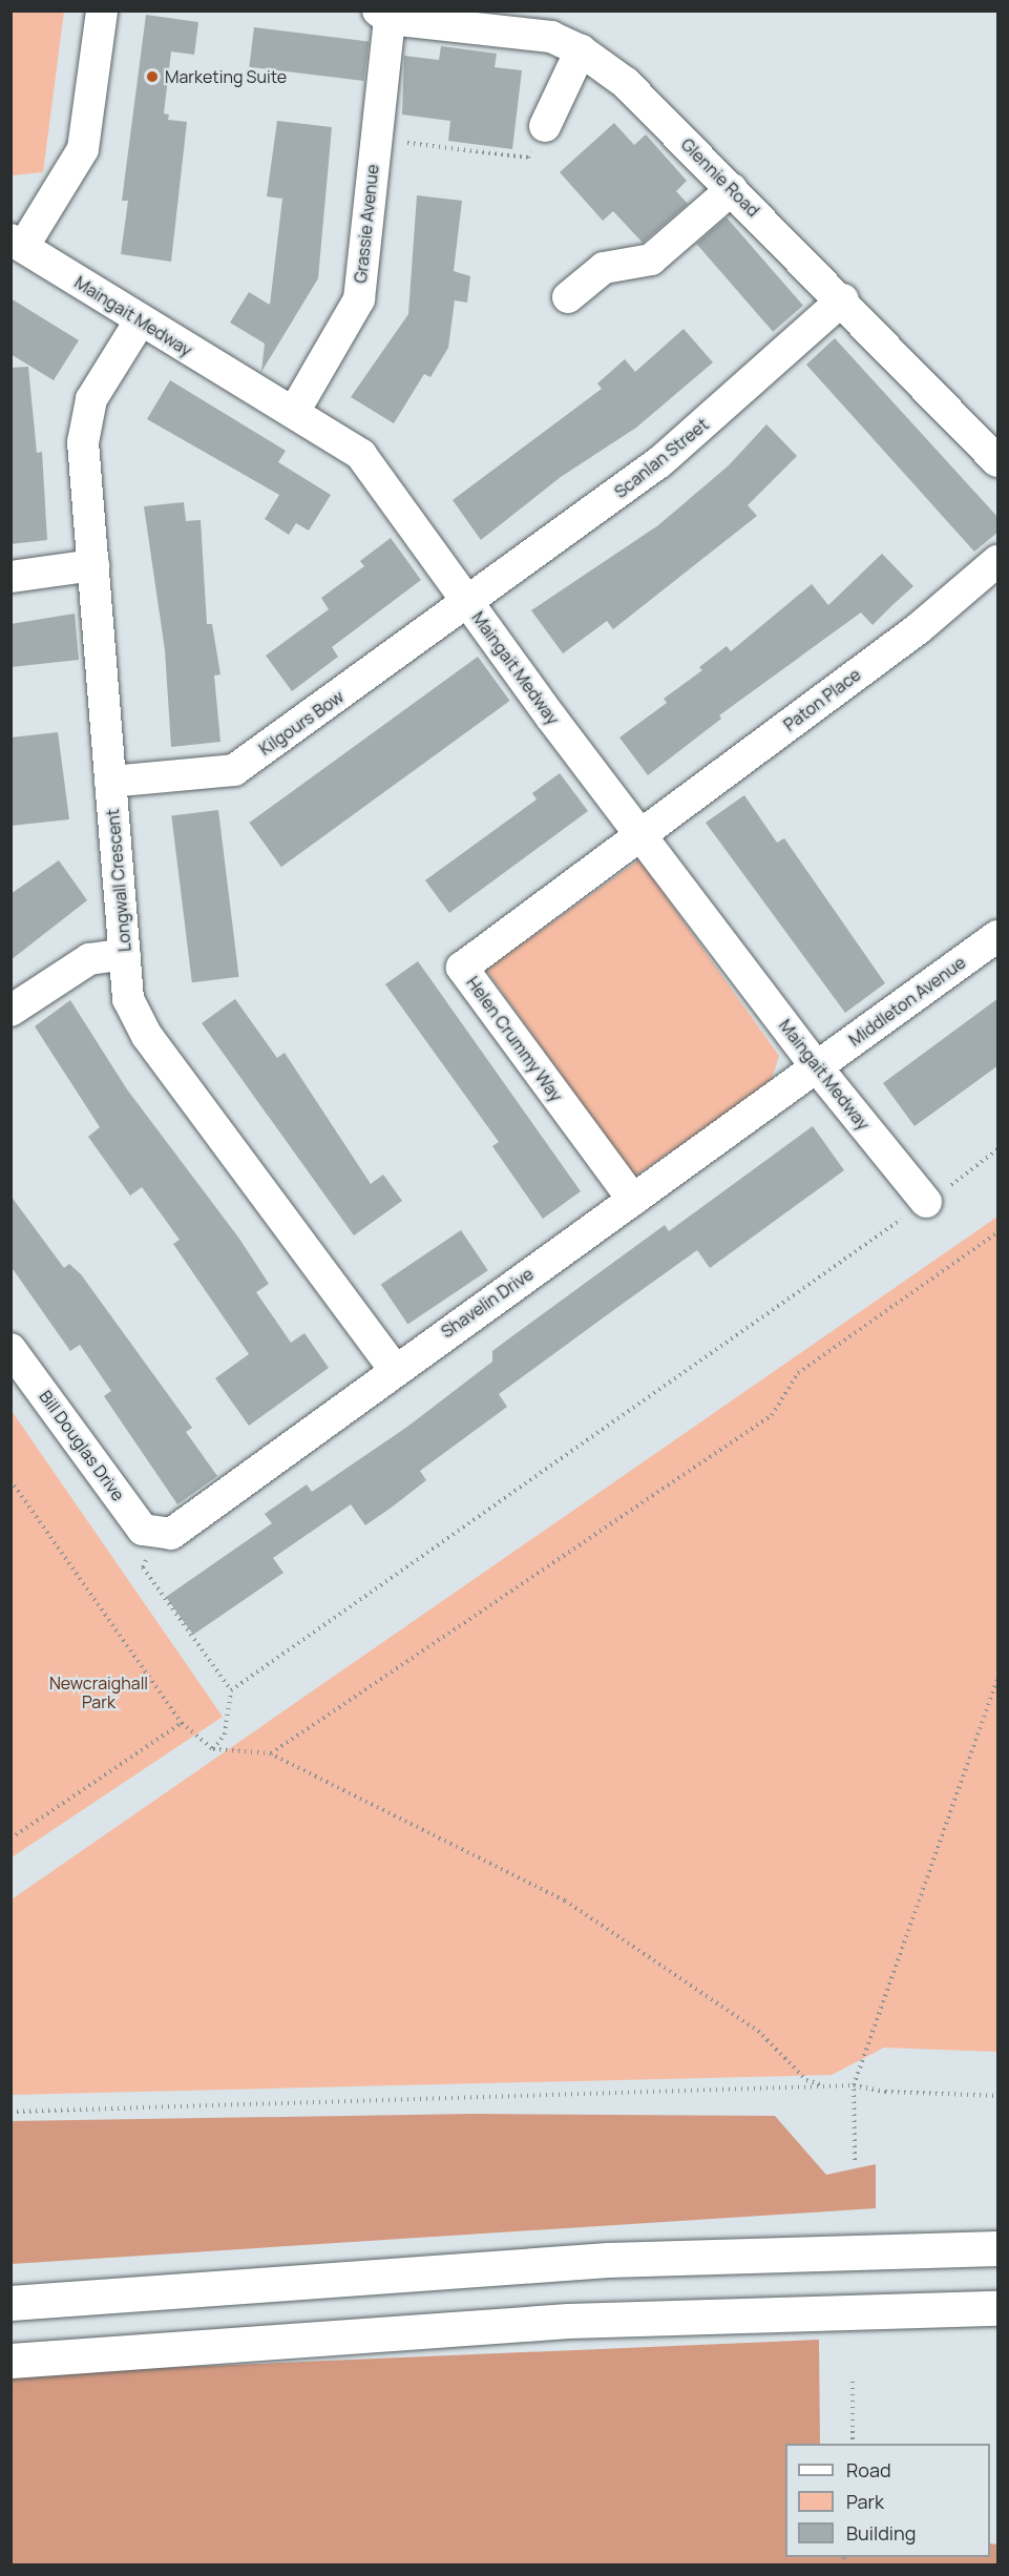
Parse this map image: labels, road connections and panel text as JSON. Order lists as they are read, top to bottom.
{
  "streets": {
    "street": [
      "Glennie Road",
      "Grassie Avenue",
      "Maingait Medway",
      "Scanlan Street",
      "Paton Place",
      "Kilgours Bow",
      "Longwall Crescent",
      "Middleton Avenue",
      "Helen Crummy Way",
      "Shavelin Drive",
      "Bill Douglas Drive"
    ]
  },
  "crossings": [
    ["Glennie Road", "Grassie Avenue"],
    ["Glennie Road", "Scanlan Street"],
    ["Grassie Avenue", "Maingait Medway"],
    ["Maingait Medway", "Scanlan Street"],
    ["Maingait Medway", "Paton Place"],
    ["Maingait Medway", "Kilgours Bow"],
    ["Maingait Medway", "Longwall Crescent"],
    ["Maingait Medway", "Middleton Avenue"],
    ["Maingait Medway", "Helen Crummy Way"],
    ["Maingait Medway", "Shavelin Drive"],
    ["Scanlan Street", "Kilgours Bow"],
    ["Paton Place", "Helen Crummy Way"],
    ["Kilgours Bow", "Longwall Crescent"],
    ["Longwall Crescent", "Shavelin Drive"],
    ["Middleton Avenue", "Shavelin Drive"],
    ["Helen Crummy Way", "Shavelin Drive"],
    ["Shavelin Drive", "Bill Douglas Drive"]
  ],
  "parks": ["Newcraighall Park"],
  "places": ["Marketing Suite"],
  "legend": ["Road", "Park", "Building"]
}
